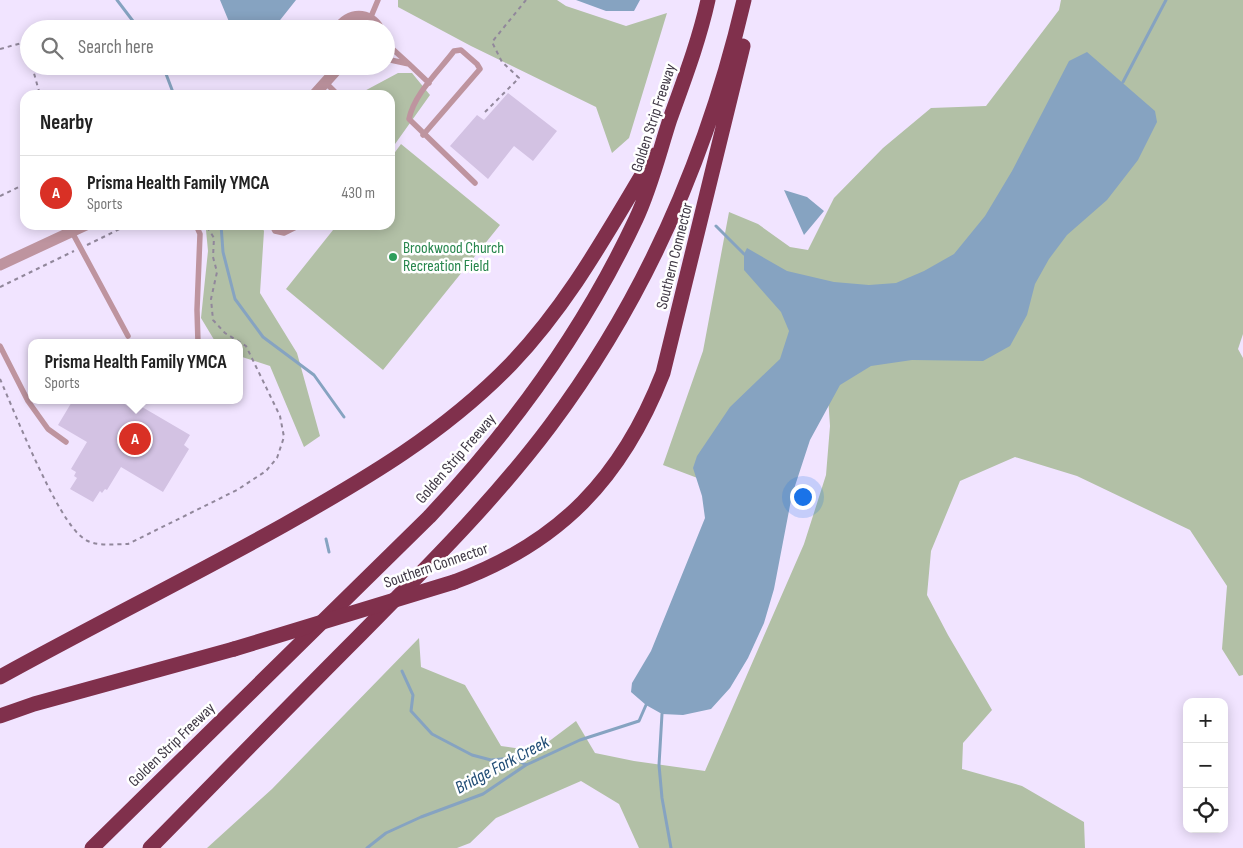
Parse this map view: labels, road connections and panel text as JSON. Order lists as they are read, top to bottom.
{
  "streets": {
    "highway": ["Golden Strip Freeway", "Southern Connector"]
  },
  "water": ["Bridge Fork Creek"],
  "places": ["Brookwood Church Recreation Field"],
  "page": {
    "search": "Search here",
    "heading": "Nearby",
    "list": [
      {
        "mark": "A",
        "name": "Prisma Health Family YMCA",
        "note": "Sports",
        "value": "430 m"
      }
    ],
    "popup": ["Prisma Health Family YMCA", "Sports"],
    "pins": "A",
    "map_buttons": ["+", "−"]
  }
}
